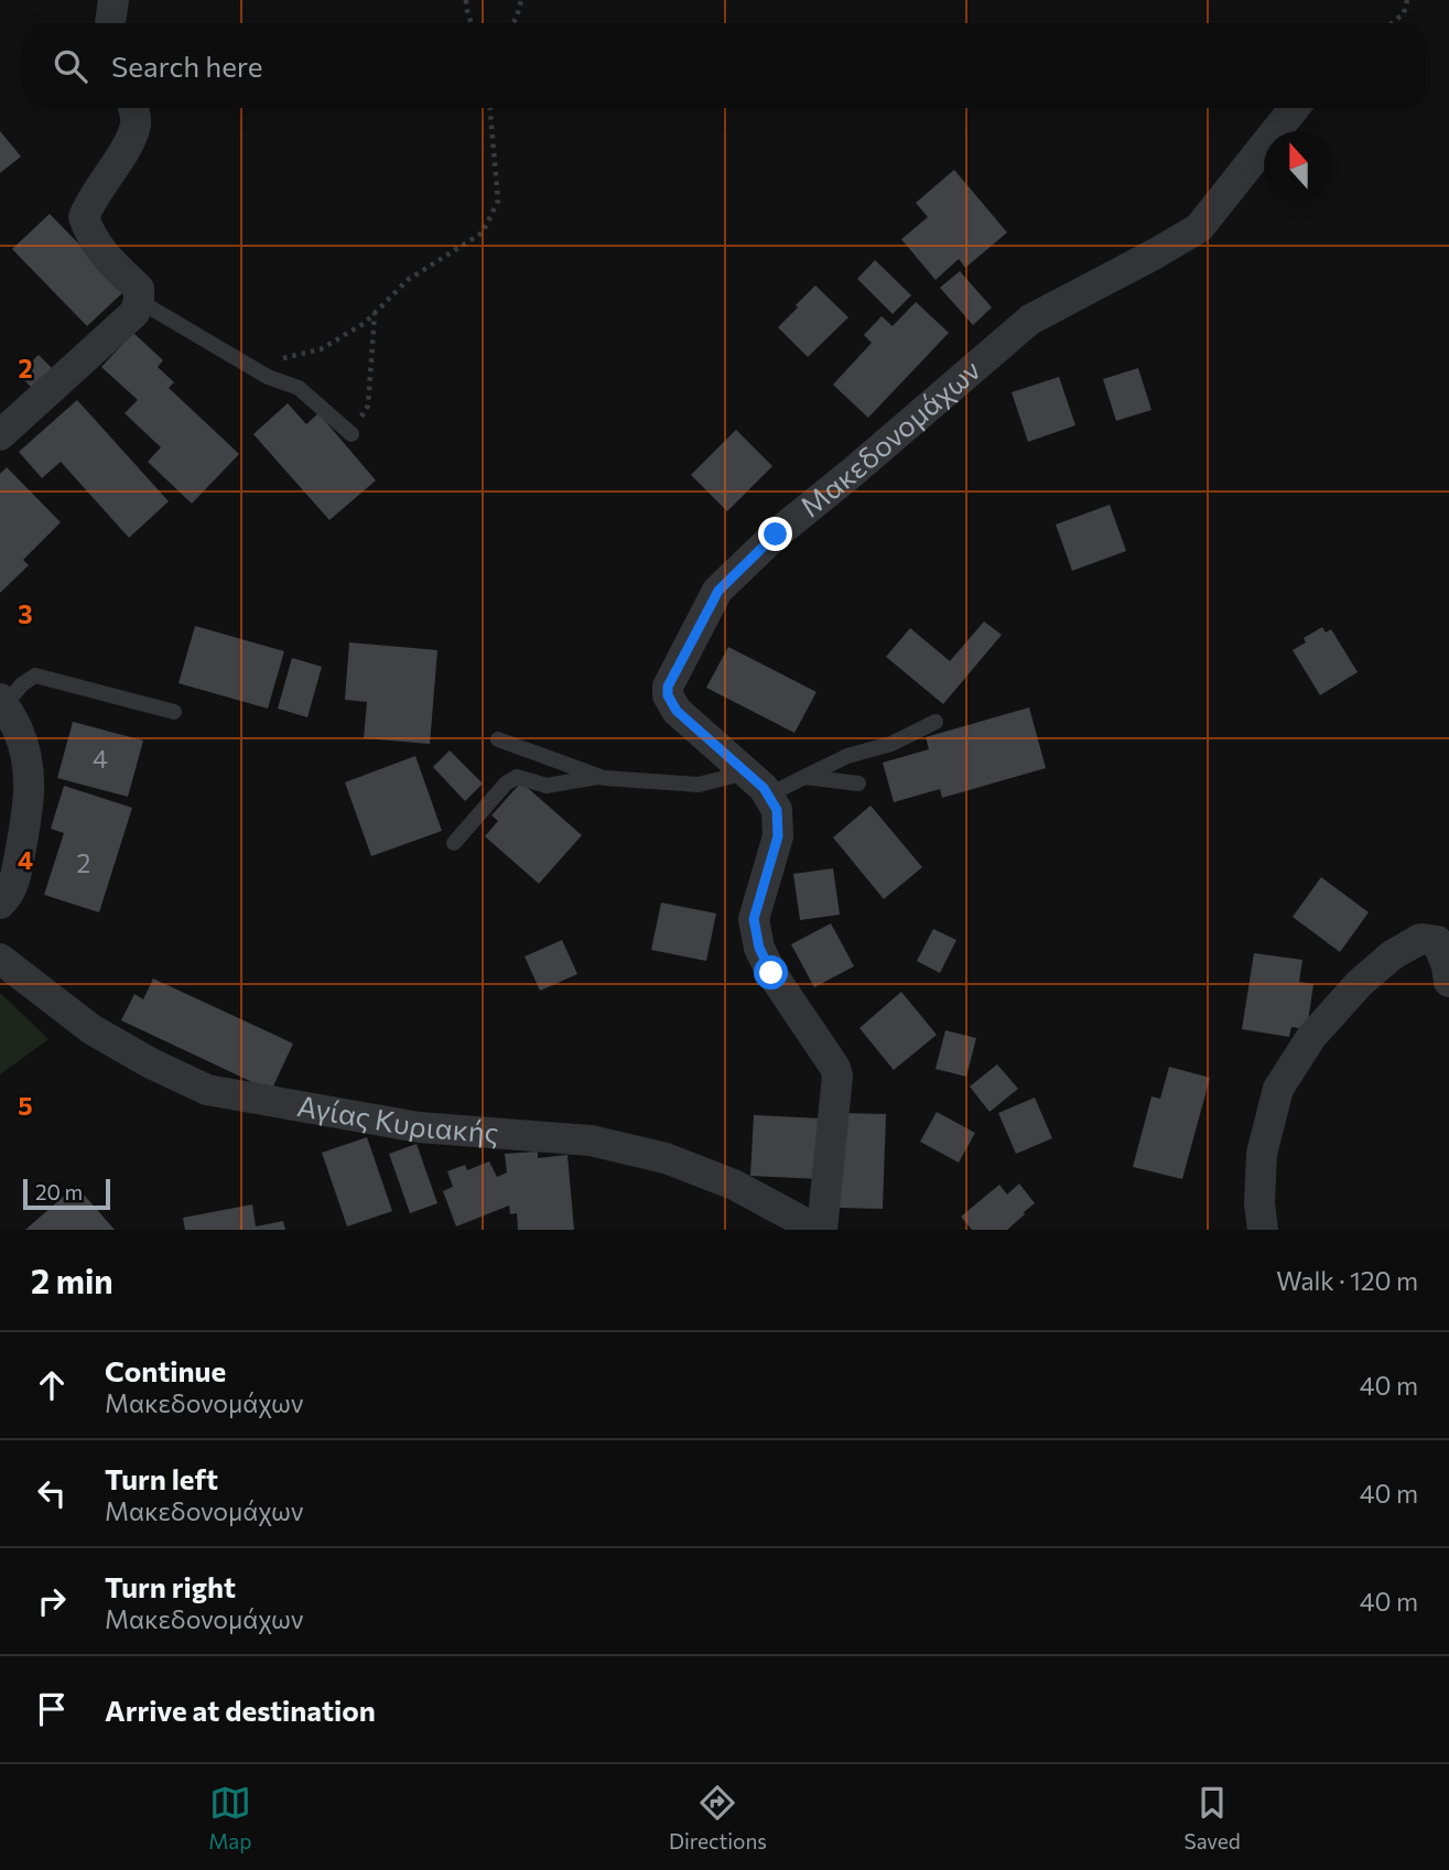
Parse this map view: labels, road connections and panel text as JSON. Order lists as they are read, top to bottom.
{
  "streets": {
    "street": ["Μακεδονομάχων", "Αγίας Κυριακής"]
  },
  "crossings": [
    ["Μακεδονομάχων", "Αγίας Κυριακής"]
  ],
  "house_numbers": ["4", "2"],
  "scale_bar": "20 m",
  "north": "top",
  "page": {
    "search": "Search here",
    "scale": "20 m",
    "heading": ["2 min", "Walk · 120 m"],
    "list": [
      ["Continue", "Μακεδονομάχων", "40 m"],
      ["Turn left", "Μακεδονομάχων", "40 m"],
      ["Turn right", "Μακεδονομάχων", "40 m"],
      "Arrive at destination"
    ],
    "nav": ["Map", "Directions", "Saved"]
  },
  "grid": {
    "rows": [
      "2",
      "3",
      "4",
      "5"
    ]
  }
}
